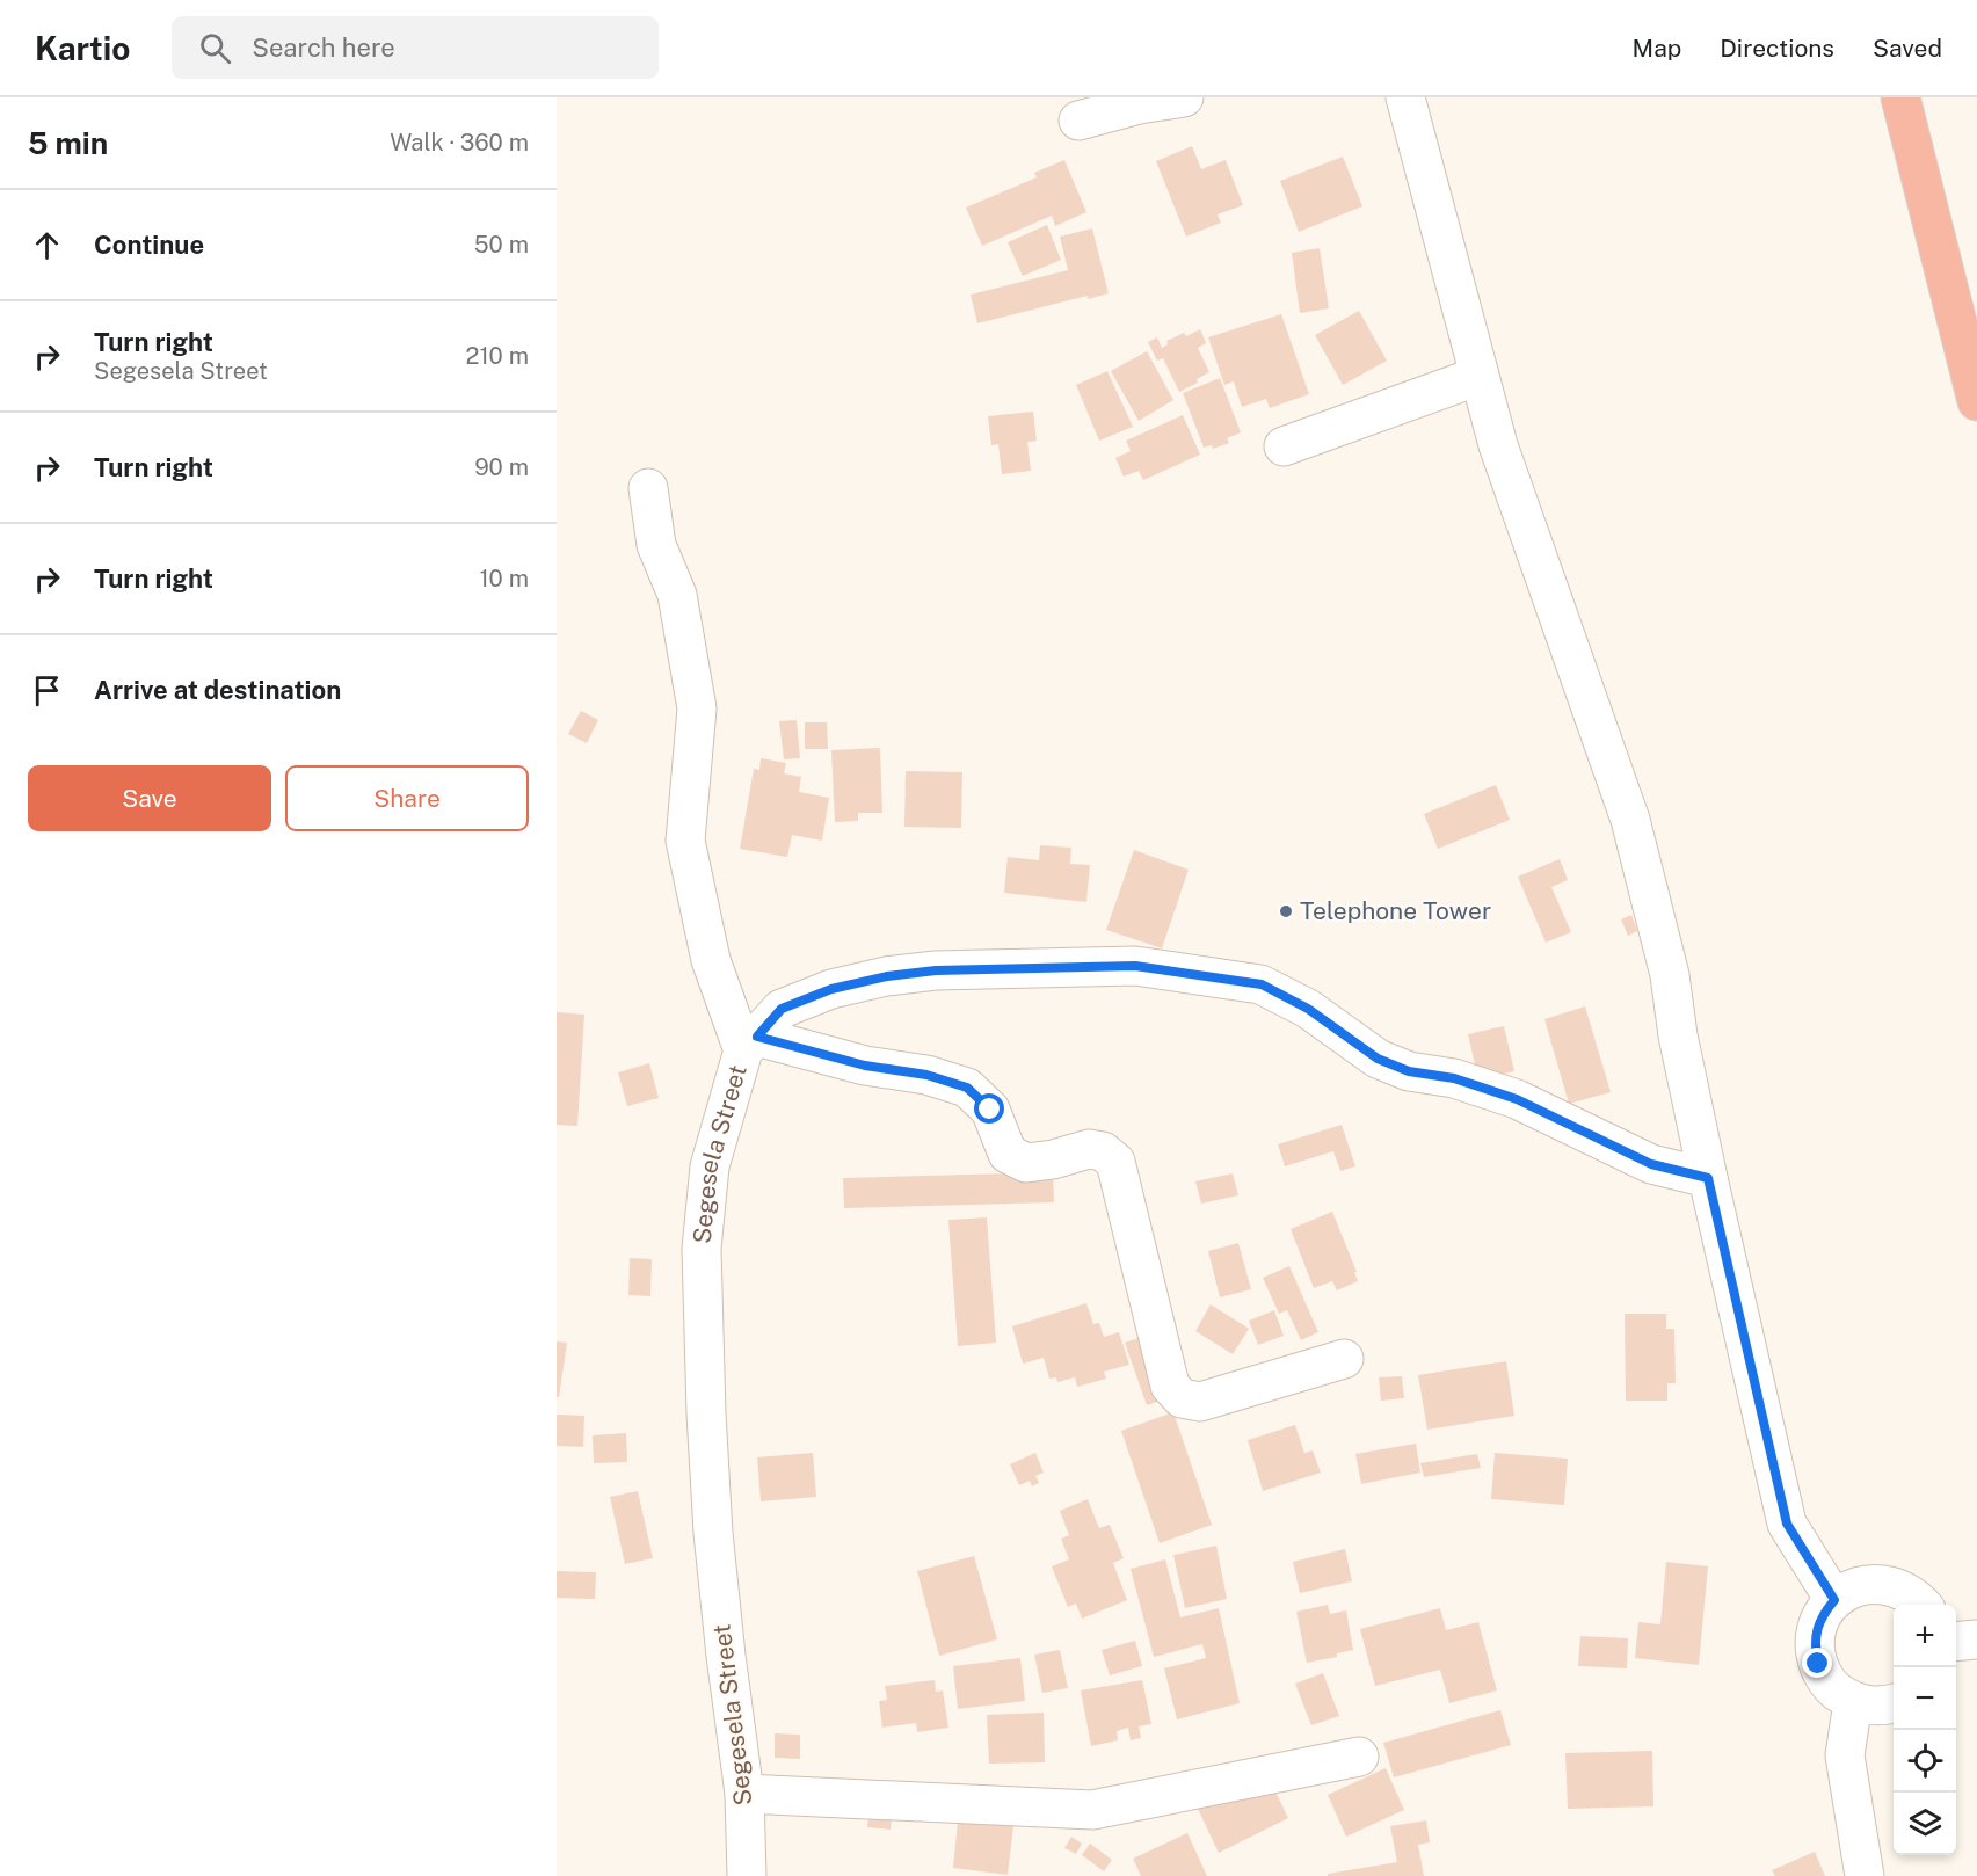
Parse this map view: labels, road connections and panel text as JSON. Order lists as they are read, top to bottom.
{
  "streets": {
    "street": ["Segesela Street"]
  },
  "places": ["Telephone Tower"],
  "page": {
    "header": "Kartio",
    "search": "Search here",
    "nav": ["Map", "Directions", "Saved"],
    "heading": ["5 min", "Walk · 360 m"],
    "list": [
      ["Continue", "50 m"],
      ["Turn right", "Segesela Street", "210 m"],
      ["Turn right", "90 m"],
      ["Turn right", "10 m"],
      "Arrive at destination"
    ],
    "buttons": ["Save", "Share"],
    "map_buttons": ["+", "−"]
  }
}
